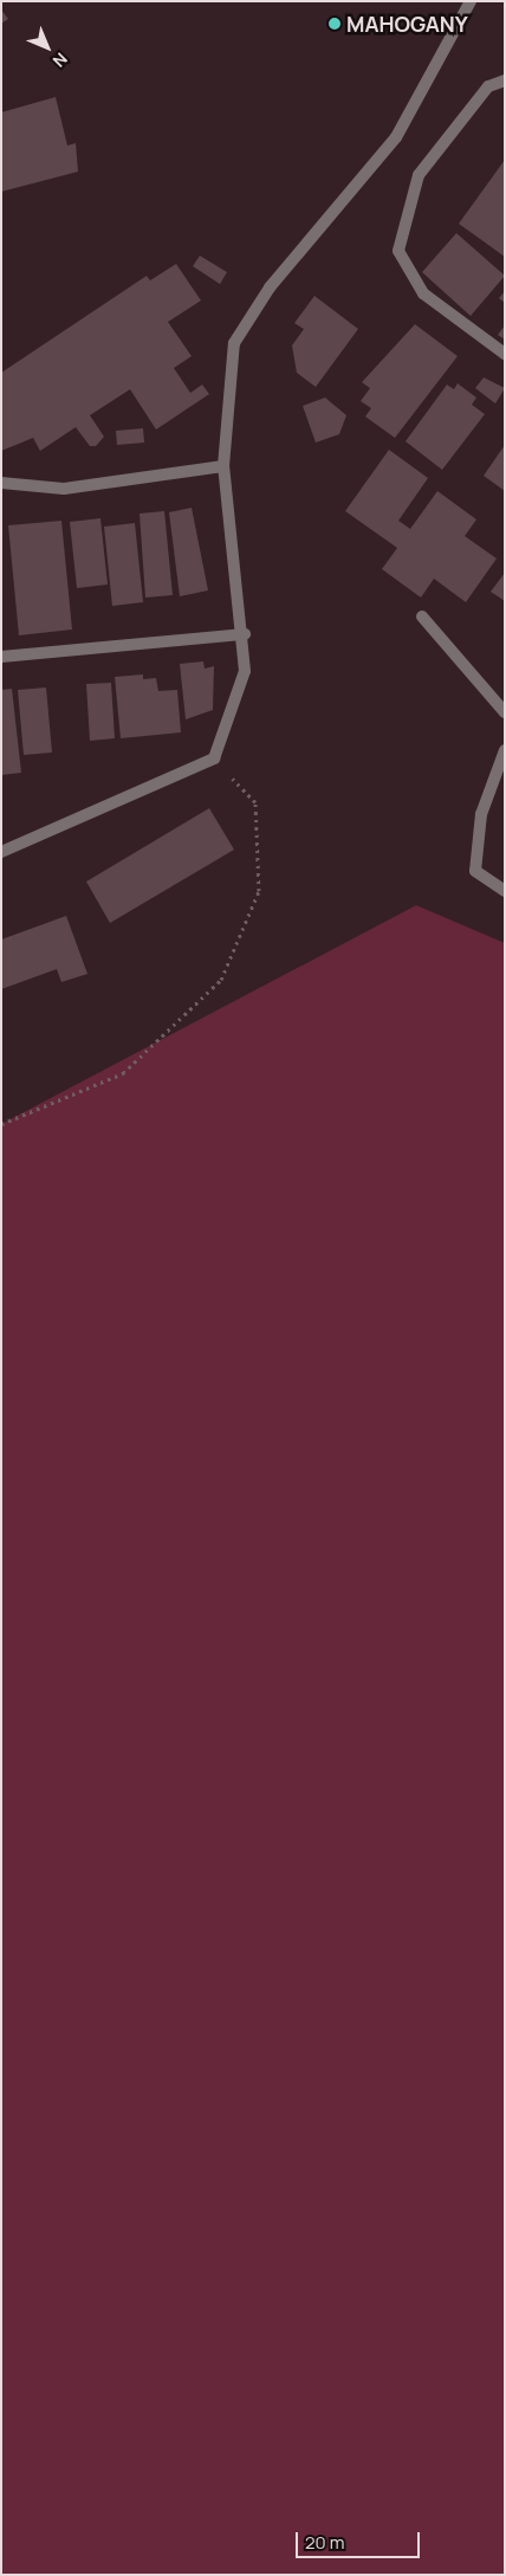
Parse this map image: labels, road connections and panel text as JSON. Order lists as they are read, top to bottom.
{
  "places": ["MAHOGANY"],
  "scale_bar": "20 m",
  "north": "bottom right"
}
